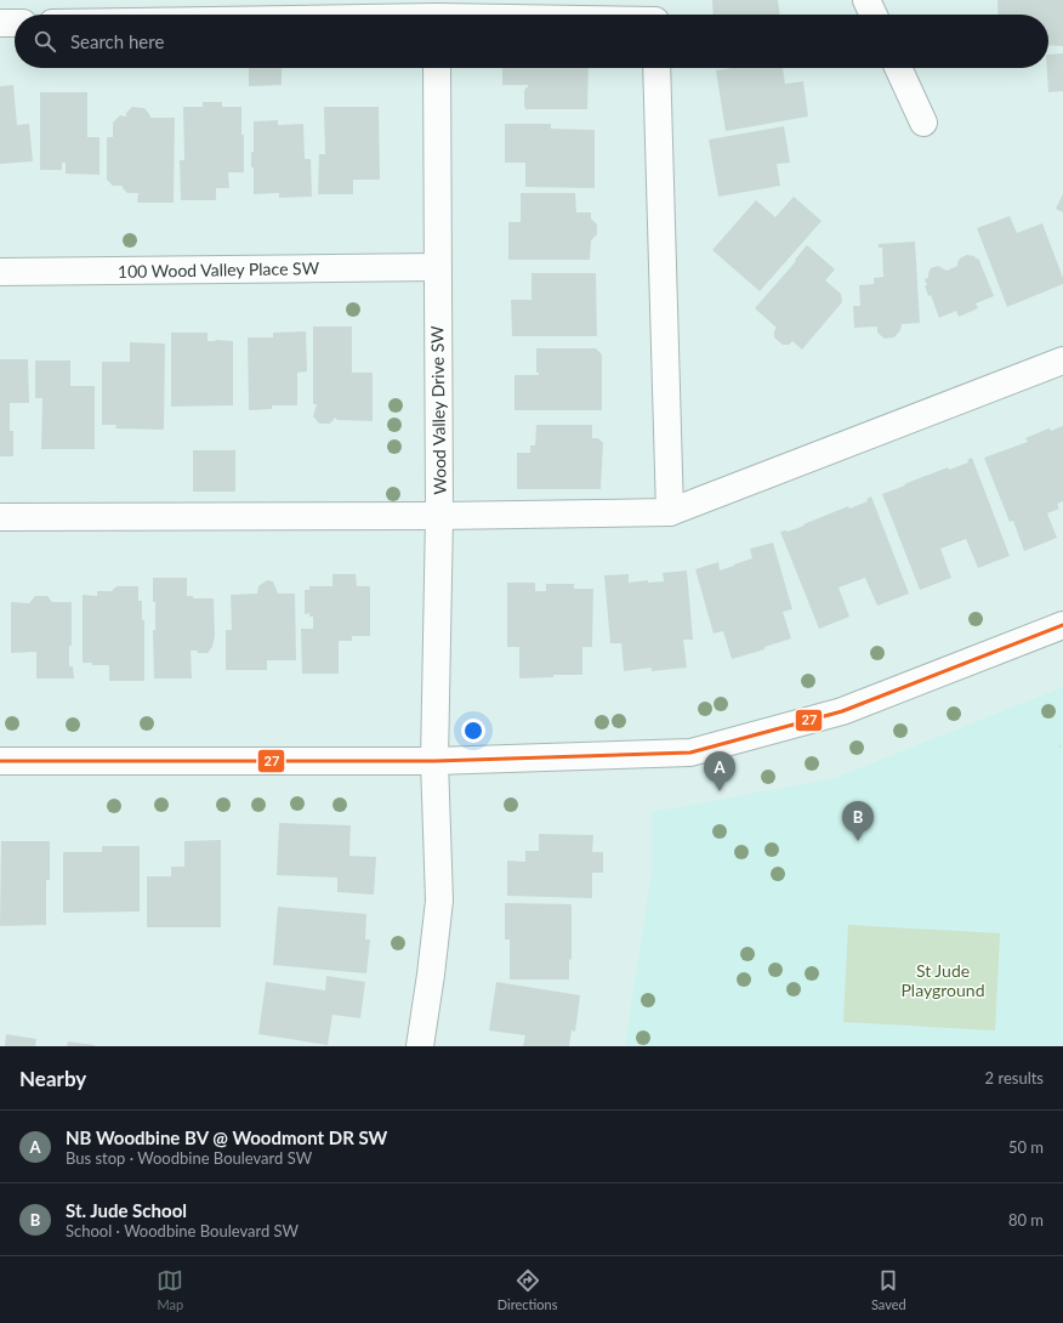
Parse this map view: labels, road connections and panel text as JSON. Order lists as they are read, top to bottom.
{
  "streets": {
    "street": ["100 Wood Valley Place SW", "Wood Valley Drive SW"]
  },
  "crossings": [
    ["100 Wood Valley Place SW", "Wood Valley Drive SW"]
  ],
  "parks": ["St Jude Playground"],
  "lines": ["transit line 27"],
  "page": {
    "search": "Search here",
    "pins": ["A", "B"],
    "heading": ["Nearby", "2 results"],
    "list": [
      {
        "mark": "A",
        "name": "NB Woodbine BV @ Woodmont DR SW",
        "note": "Bus stop · Woodbine Boulevard SW",
        "value": "50 m"
      },
      {
        "mark": "B",
        "name": "St. Jude School",
        "note": "School · Woodbine Boulevard SW",
        "value": "80 m"
      }
    ],
    "nav": ["Map", "Directions", "Saved"]
  }
}
